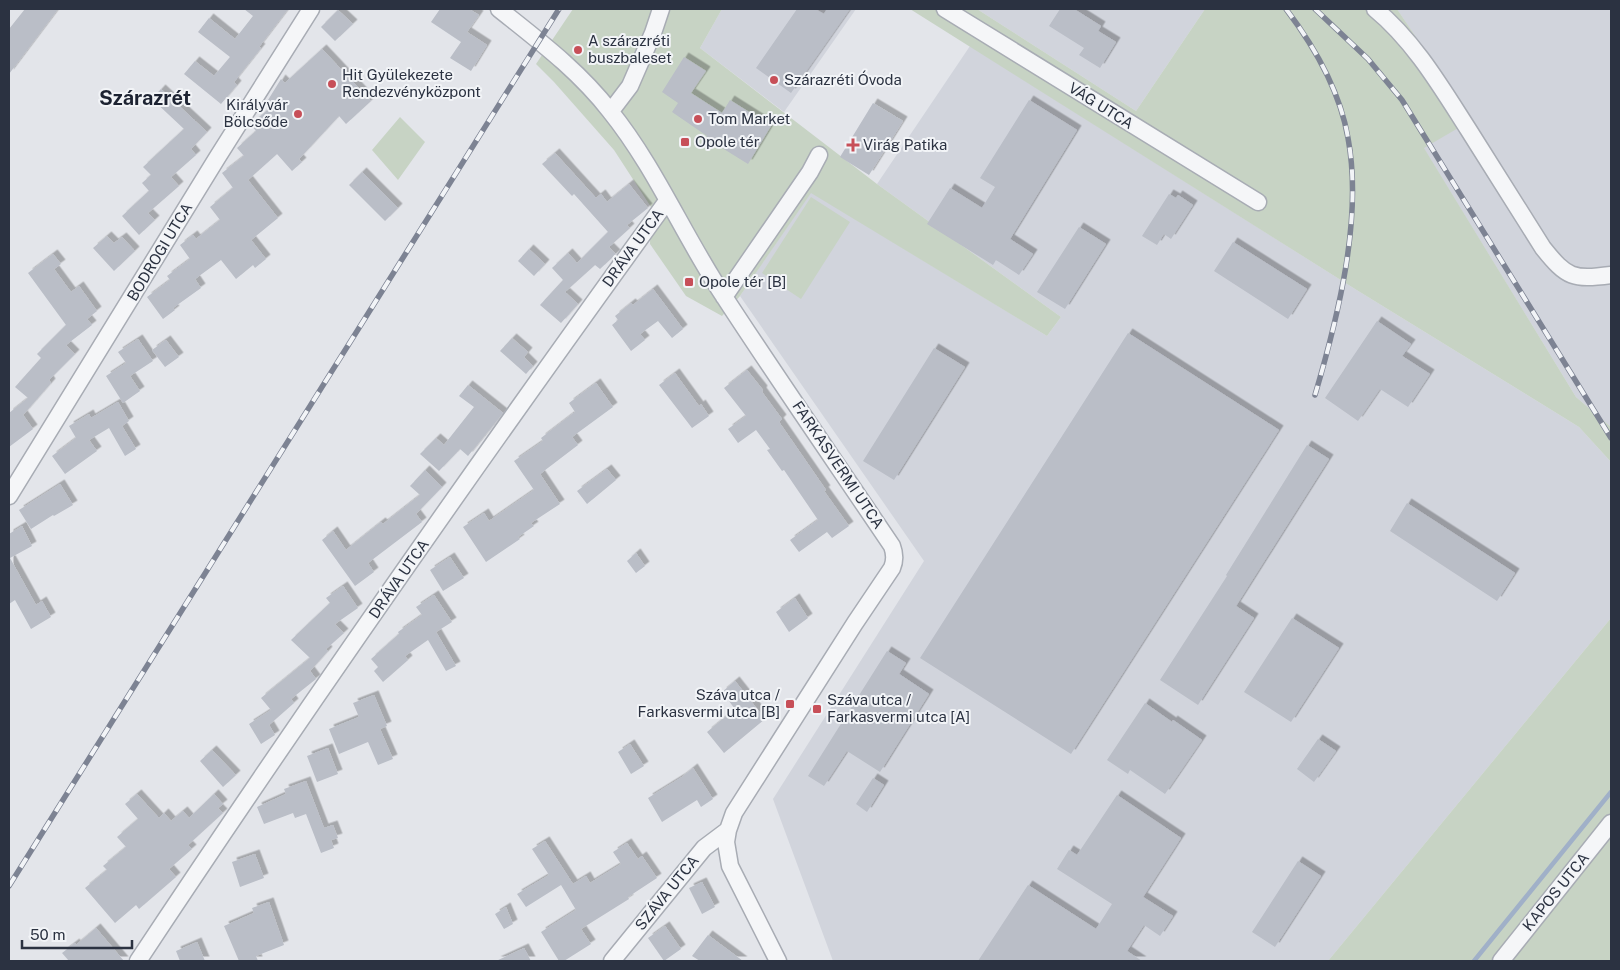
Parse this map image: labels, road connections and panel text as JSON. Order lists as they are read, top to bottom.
{
  "streets": {
    "street": [
      "VÁG UTCA",
      "DRÁVA UTCA",
      "BODROGI UTCA",
      "FARKASVERMI UTCA",
      "KAPOS UTCA",
      "SZÁVA UTCA"
    ]
  },
  "crossings": [
    ["DRÁVA UTCA", "FARKASVERMI UTCA"],
    ["FARKASVERMI UTCA", "SZÁVA UTCA"]
  ],
  "districts": ["Szárazrét"],
  "places": {
    "other": [
      "A szárazréti buszbaleset",
      "Szárazréti Óvoda",
      "Hit Gyülekezete Rendezvényközpont",
      "Királyvár Bölcsőde",
      "Tom Market"
    ],
    "transit": [
      "Opole tér",
      "Opole tér [B]",
      "Száva utca / Farkasvermi utca [B]",
      "Száva utca / Farkasvermi utca [A]"
    ],
    "health": ["Virág Patika"]
  },
  "scale_bar": "50 m"
}
